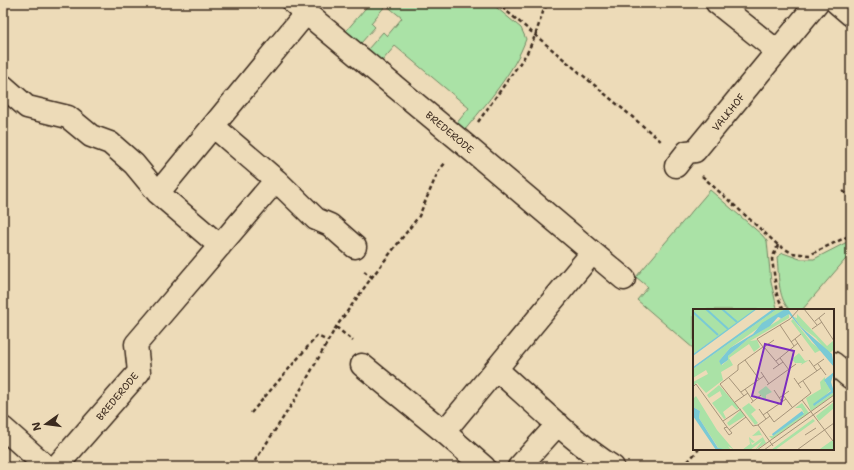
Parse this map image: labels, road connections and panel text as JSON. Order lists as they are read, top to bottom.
{
  "streets": {
    "street": ["VALKHOF", "BREDERODE"]
  },
  "north": "left"
}
